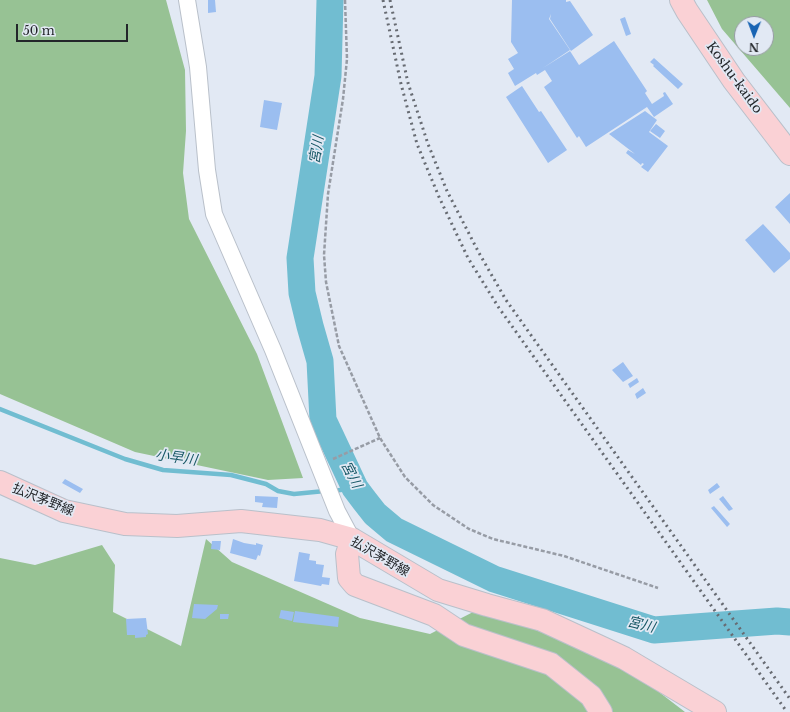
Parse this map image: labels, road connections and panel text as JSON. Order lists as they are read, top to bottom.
{
  "streets": {
    "main road": ["Koshu-kaido", "払沢茅野線"]
  },
  "water": ["宮川", "小早川"],
  "scale_bar": "50 m",
  "north": "bottom"
}
